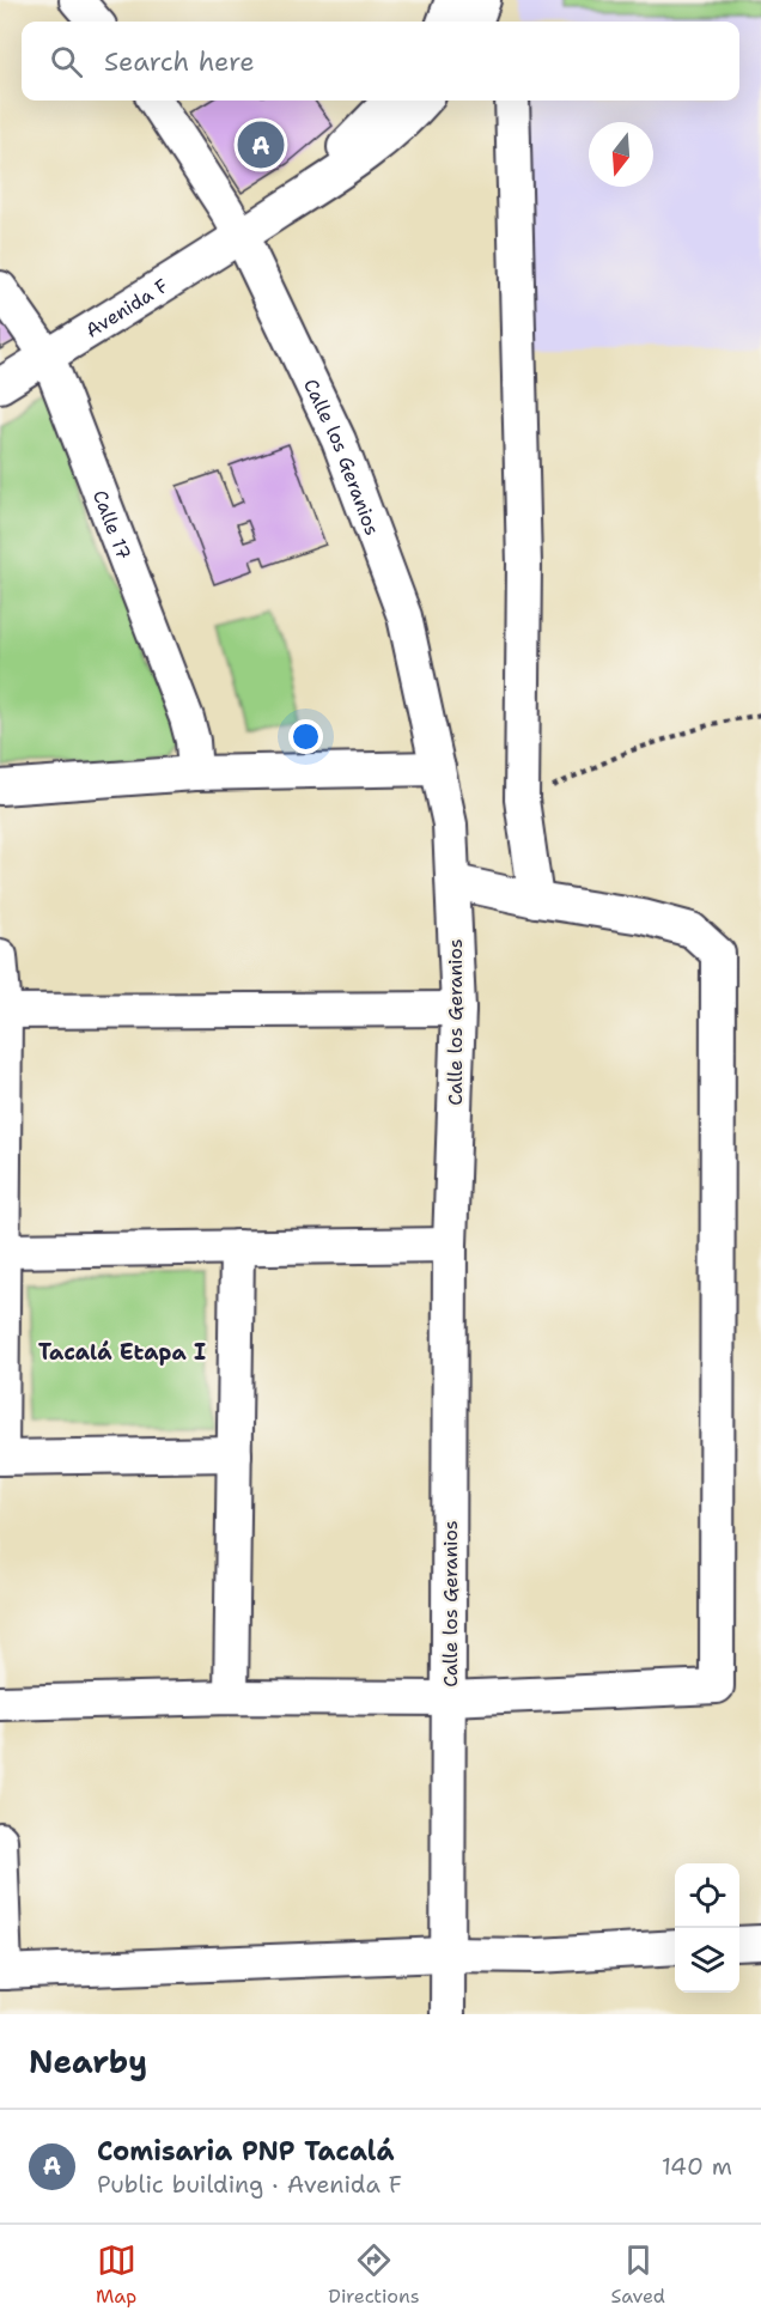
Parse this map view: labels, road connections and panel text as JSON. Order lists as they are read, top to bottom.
{
  "streets": {
    "street": ["Avenida F", "Calle los Geranios", "Calle 17"]
  },
  "crossings": [
    ["Avenida F", "Calle los Geranios"],
    ["Avenida F", "Calle 17"]
  ],
  "districts": ["Tacalá Etapa I"],
  "north": "bottom",
  "page": {
    "search": "Search here",
    "pins": "A",
    "heading": "Nearby",
    "list": [
      {
        "mark": "A",
        "name": "Comisaria PNP Tacalá",
        "note": "Public building · Avenida F",
        "value": "140 m"
      }
    ],
    "nav": ["Map", "Directions", "Saved"]
  }
}
